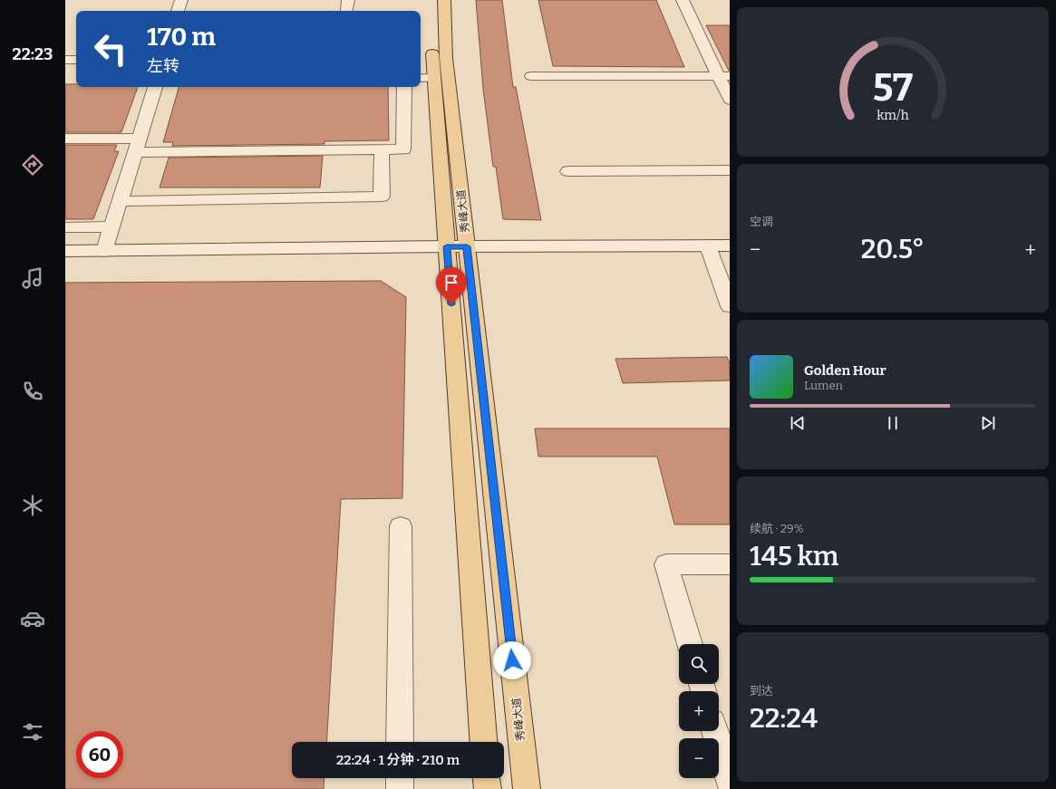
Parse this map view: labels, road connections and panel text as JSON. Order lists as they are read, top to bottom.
{
  "streets": {
    "main road": ["秀峰大道"]
  },
  "page": {
    "tabs": "22:23",
    "turn": ["170 m", "左转"],
    "tile": [
      "空调",
      ["续航 · 29%", "145 km"],
      ["到达", "22:24"]
    ],
    "heat": ["−", "20.5°", "+"],
    "song": ["Golden Hour", "Lumen"],
    "map_buttons": ["+", "−"],
    "limit": "60",
    "trip": "22:24 · 1 分钟 · 210 m",
    "gauge": ["57", "km/h"]
  }
}
